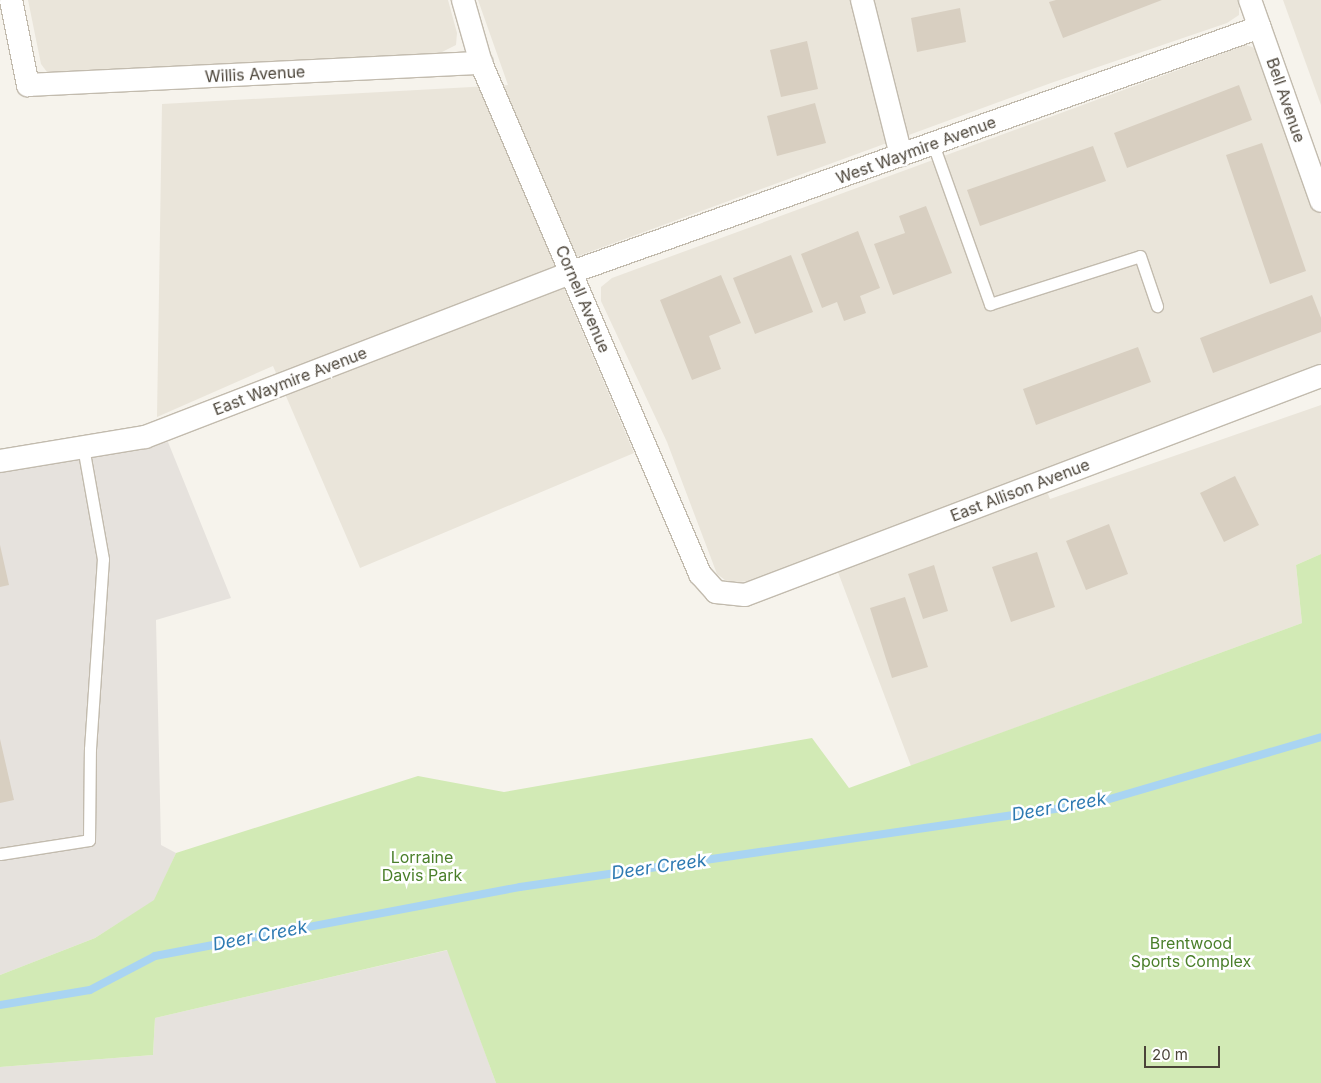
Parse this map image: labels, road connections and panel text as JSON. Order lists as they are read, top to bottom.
{
  "streets": {
    "street": [
      "Willis Avenue",
      "Bell Avenue",
      "West Waymire Avenue",
      "Cornell Avenue",
      "East Waymire Avenue",
      "East Allison Avenue"
    ]
  },
  "crossings": [
    ["Willis Avenue", "Cornell Avenue"],
    ["Bell Avenue", "West Waymire Avenue"],
    ["West Waymire Avenue", "Cornell Avenue"],
    ["West Waymire Avenue", "East Waymire Avenue"],
    ["Cornell Avenue", "East Waymire Avenue"],
    ["Cornell Avenue", "East Allison Avenue"]
  ],
  "water": ["Deer Creek"],
  "parks": ["Lorraine Davis Park", "Brentwood Sports Complex"],
  "scale_bar": "20 m"
}
